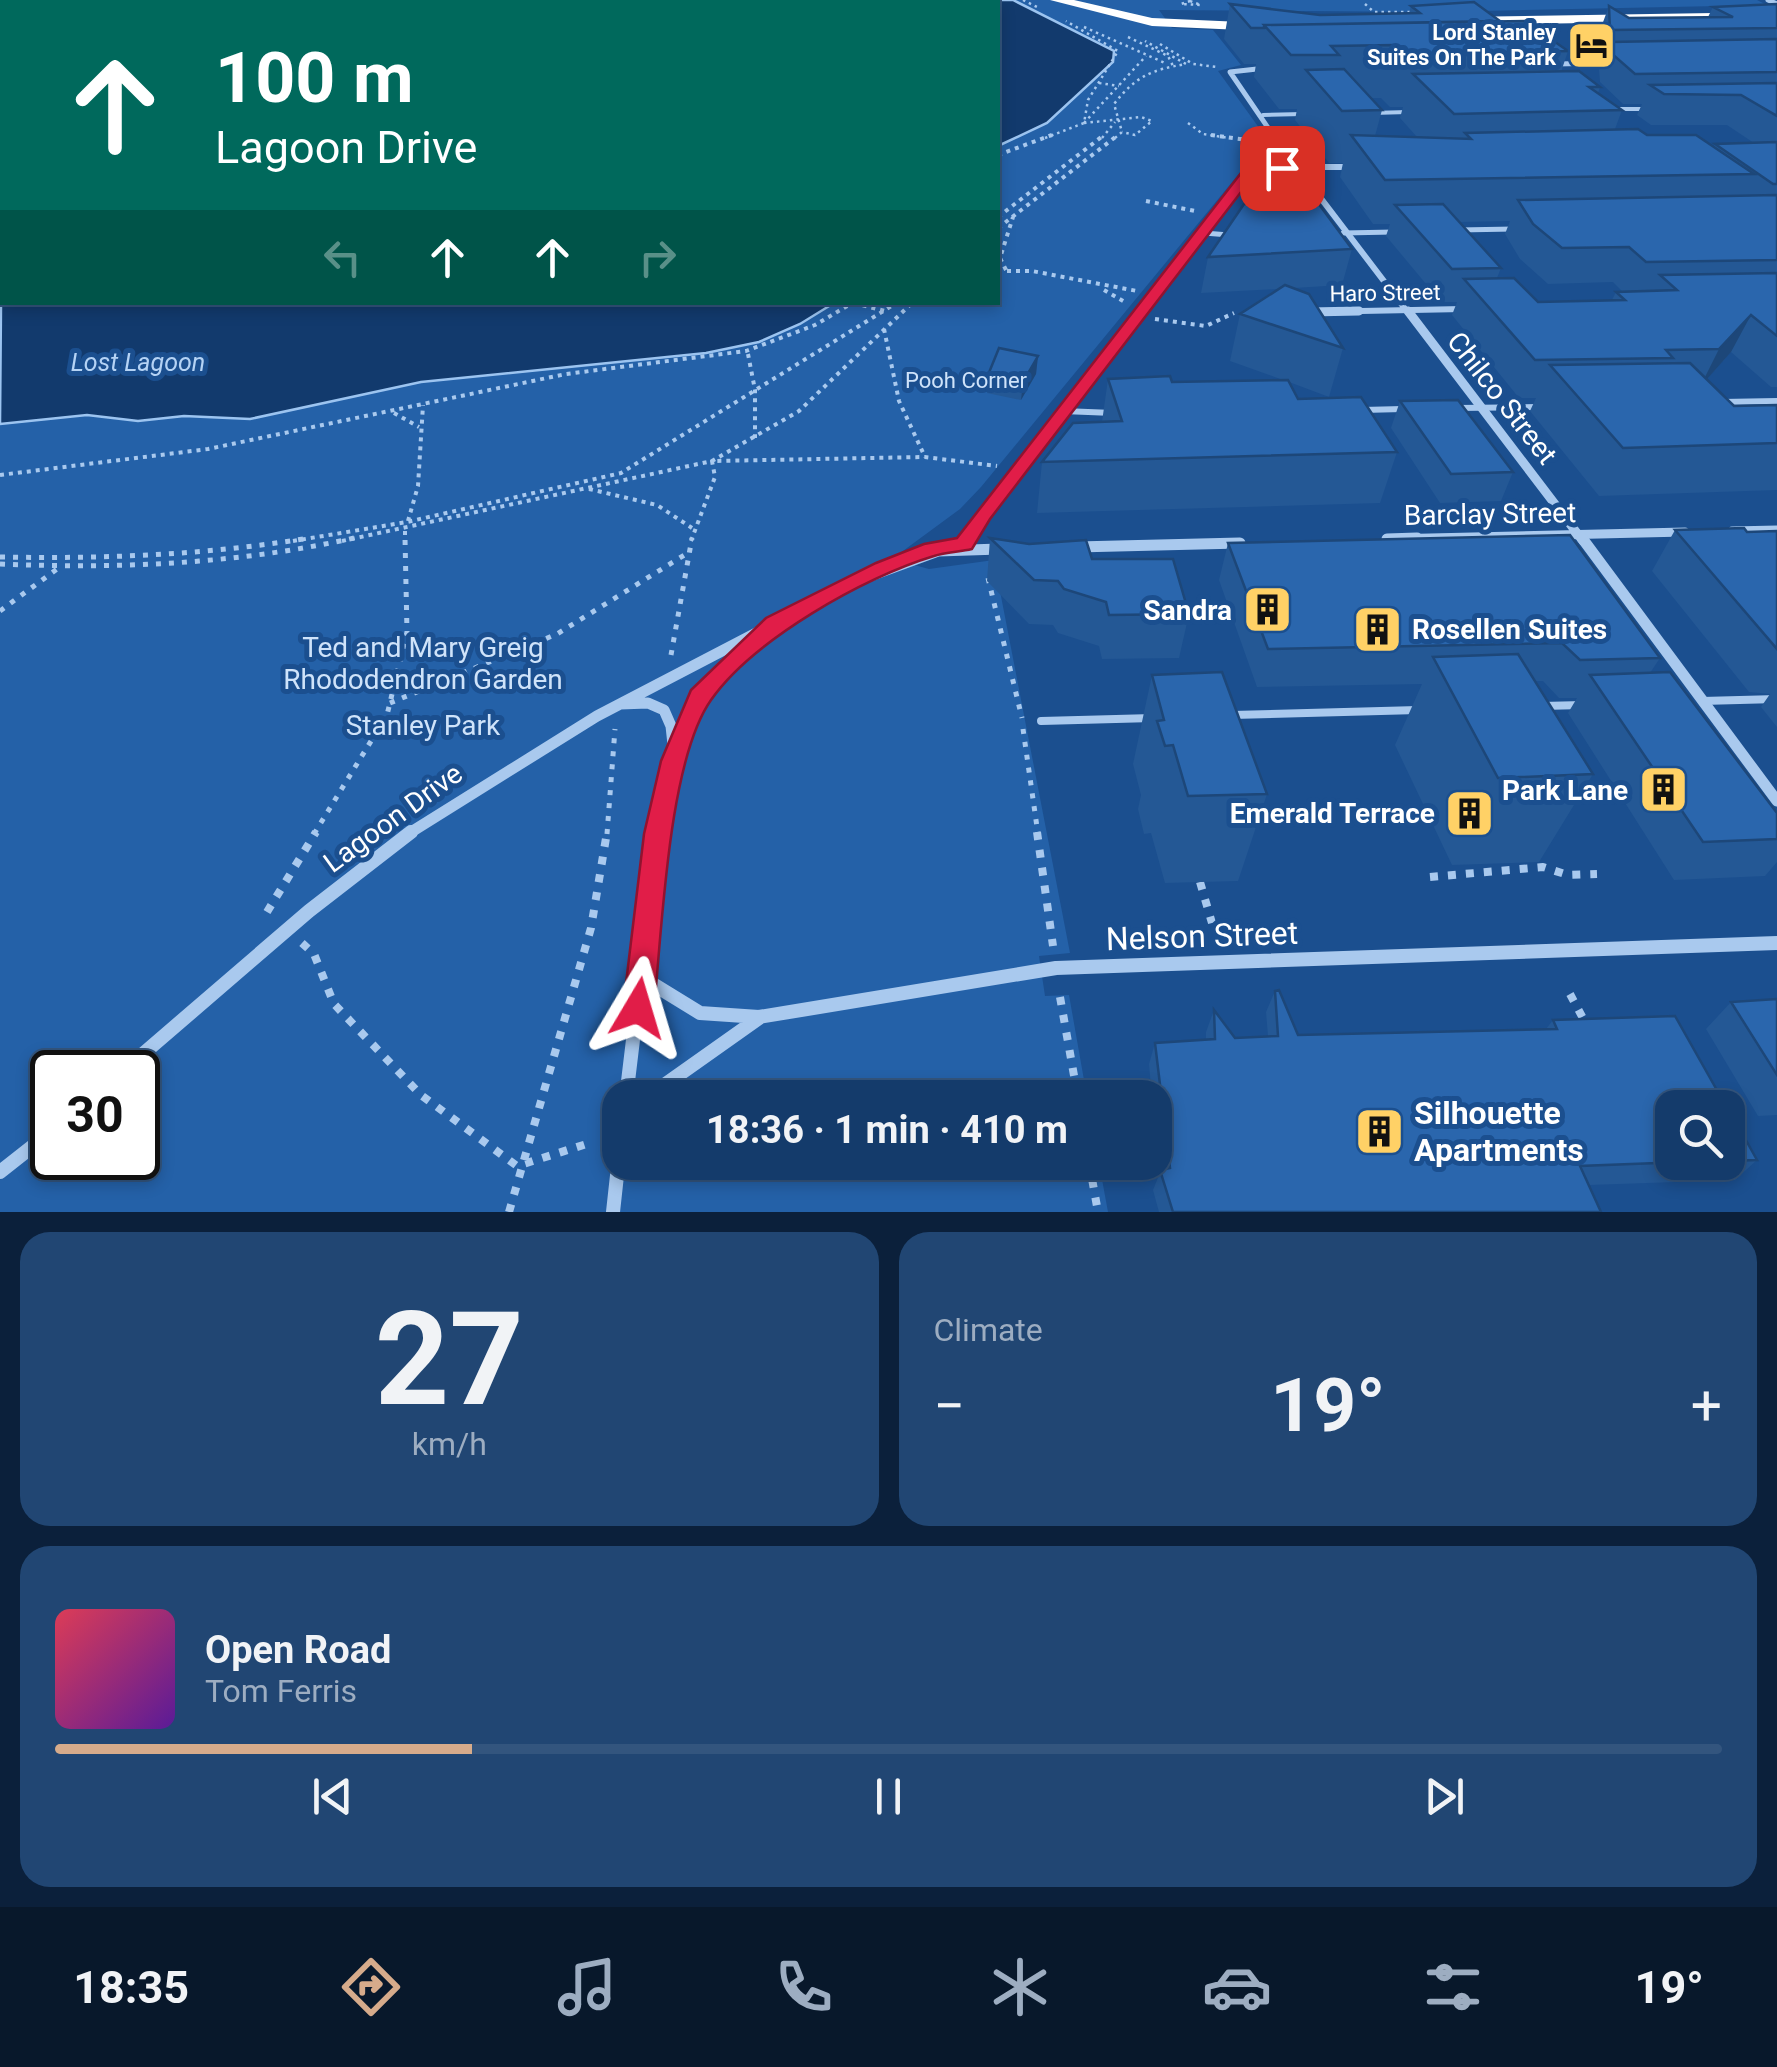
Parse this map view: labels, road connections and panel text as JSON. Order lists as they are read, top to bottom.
{
  "streets": {
    "street": [
      "Haro Street",
      "Chilco Street",
      "Barclay Street",
      "Lagoon Drive",
      "Nelson Street"
    ]
  },
  "crossings": [
    ["Haro Street", "Chilco Street"],
    ["Chilco Street", "Barclay Street"]
  ],
  "water": ["Lost Lagoon"],
  "parks": ["Pooh Corner", "Ted and Mary Greig Rhododendron Garden", "Stanley Park"],
  "places": {
    "hotel": ["Lord Stanley Suites On The Park"],
    "building": [
      "Sandra",
      "Rosellen Suites",
      "Park Lane",
      "Emerald Terrace",
      "Silhouette Apartments"
    ]
  },
  "page": {
    "turn": ["100 m", "Lagoon Drive"],
    "limit": "30",
    "trip": "18:36 · 1 min · 410 m",
    "tile": [
      ["27", "km/h"],
      "Climate"
    ],
    "heat": ["−", "19°", "+"],
    "song": ["Open Road", "Tom Ferris"],
    "tabs": ["18:35", "19°"]
  }
}
